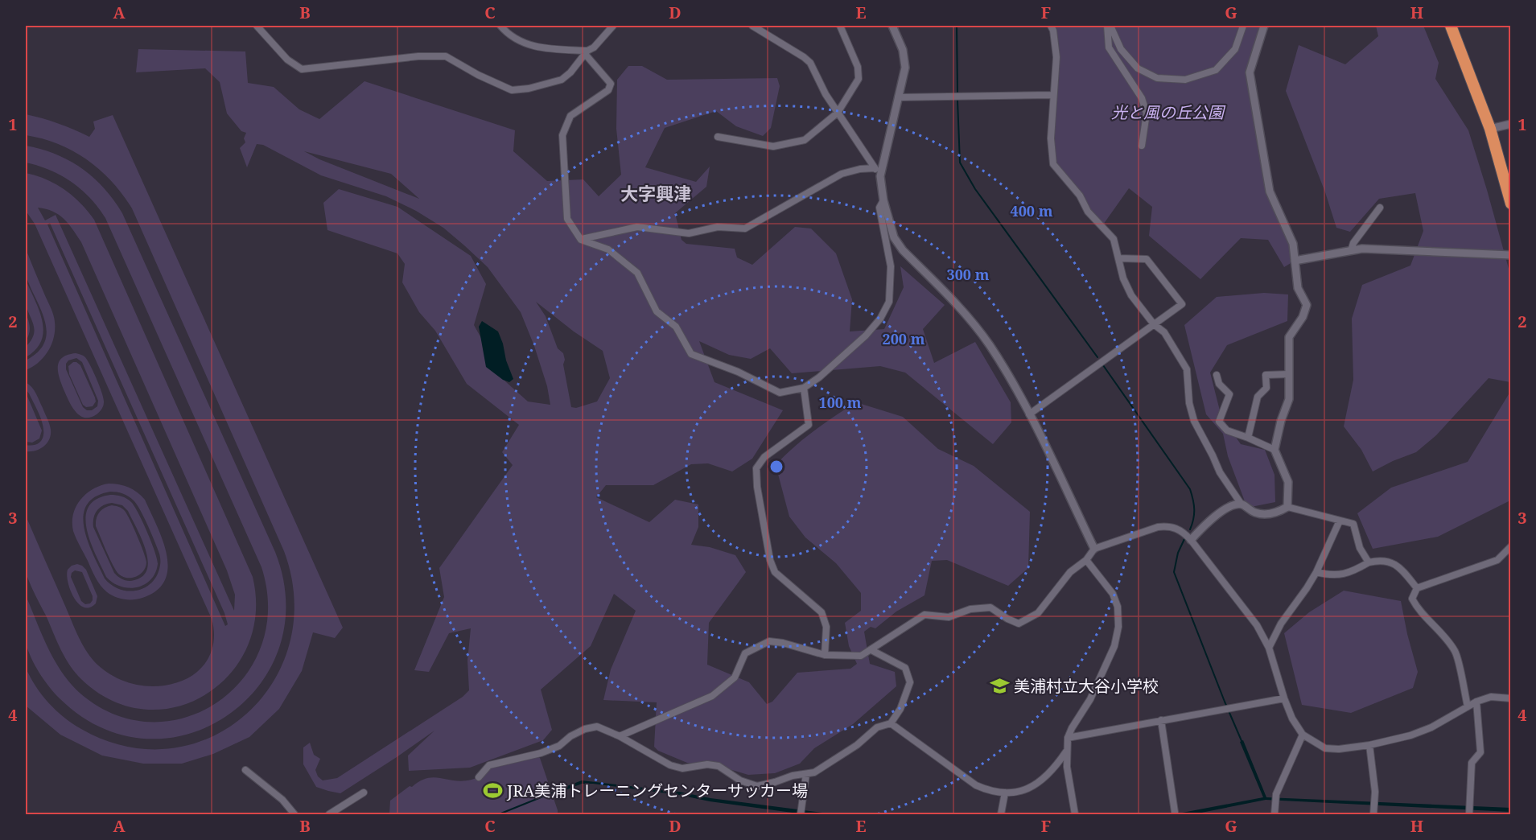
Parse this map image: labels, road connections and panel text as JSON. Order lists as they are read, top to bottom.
{
  "districts": ["大字興津"],
  "parks": ["光と風の丘公園"],
  "places": {
    "school or university": ["美浦村立大谷小学校"],
    "sports": ["JRA美浦トレーニングセンターサッカー場"]
  },
  "grid": {
    "columns": [
      "A",
      "B",
      "C",
      "D",
      "E",
      "F",
      "G",
      "H"
    ],
    "rows": [
      "1",
      "2",
      "3",
      "4"
    ]
  },
  "rings": [
    "400 m",
    "300 m",
    "200 m",
    "100 m"
  ]
}
